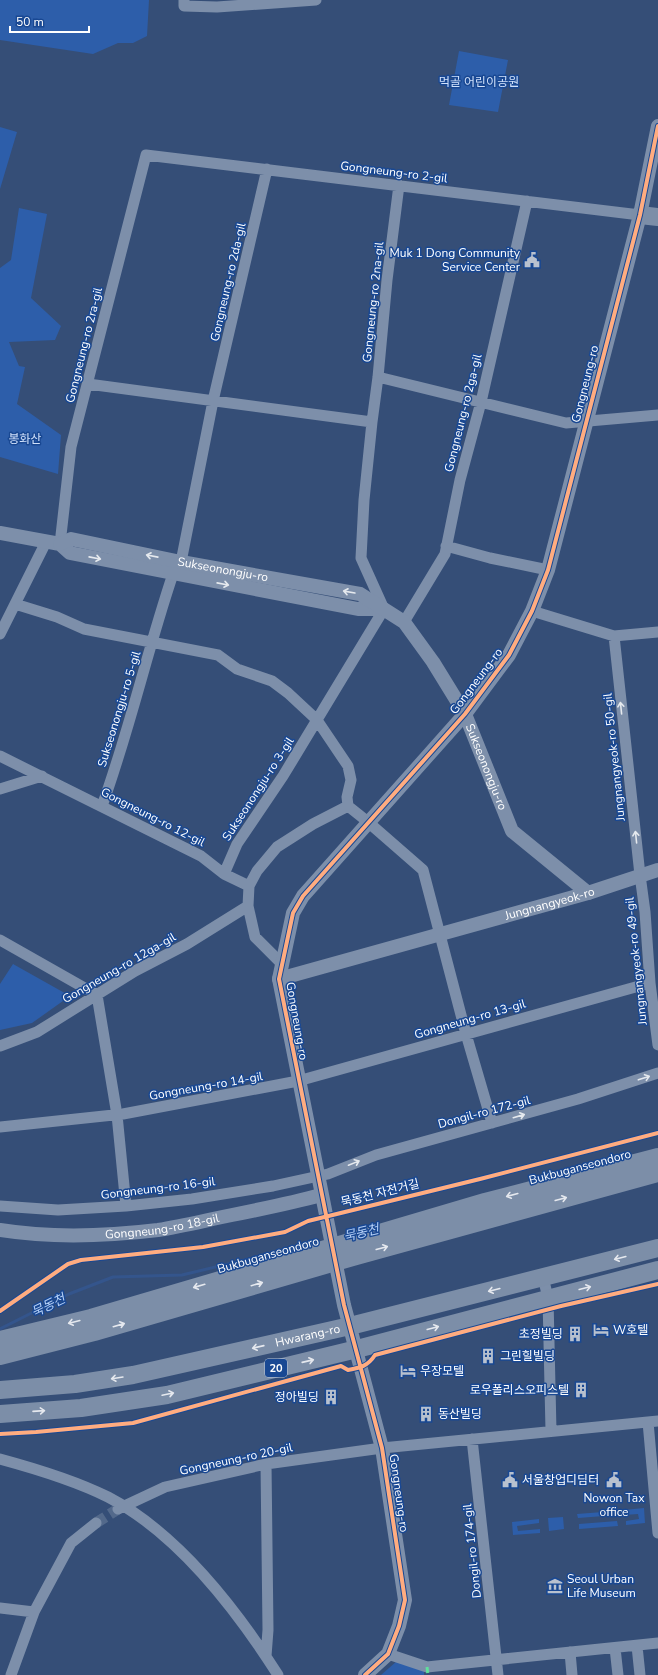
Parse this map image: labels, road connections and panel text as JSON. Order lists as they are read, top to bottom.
{
  "streets": {
    "main road": ["Bukbuganseondoro", "Hwarang-ro", "20"],
    "street": [
      "Gongneung-ro 2-gil",
      "Gongneung-ro 2da-gil",
      "Gongneung-ro 2na-gil",
      "Gongneung-ro 2ra-gil",
      "Gongneung-ro",
      "Gongneung-ro 2ga-gil",
      "Sukseonongju-ro",
      "Sukseonongju-ro 5-gil",
      "Jungnangyeok-ro 50-gil",
      "Sukseonongju-ro 3-gil",
      "Gongneung-ro 12-gil",
      "Jungnangyeok-ro",
      "Jungnangyeok-ro 49-gil",
      "Gongneung-ro 12ga-gil",
      "Gongneung-ro 13-gil",
      "Gongneung-ro 14-gil",
      "Dongil-ro 172-gil",
      "Gongneung-ro 16-gil",
      "Gongneung-ro 18-gil",
      "Gongneung-ro 20-gil",
      "Dongil-ro 174-gil"
    ],
    "cycle path": ["묵동천 자전거길"]
  },
  "crossings": [
    ["Gongneung-ro 2-gil", "Gongneung-ro 2da-gil"],
    ["Gongneung-ro 2-gil", "Gongneung-ro 2na-gil"],
    ["Gongneung-ro 2-gil", "Gongneung-ro 2ra-gil"],
    ["Gongneung-ro 2-gil", "Gongneung-ro"],
    ["Gongneung-ro 2-gil", "Gongneung-ro 2ga-gil"],
    ["Gongneung-ro 2da-gil", "Sukseonongju-ro"],
    ["Gongneung-ro 2na-gil", "Sukseonongju-ro"],
    ["Gongneung-ro 2na-gil", "Sukseonongju-ro 3-gil"],
    ["Gongneung-ro 2ra-gil", "Sukseonongju-ro"],
    ["Gongneung-ro", "Sukseonongju-ro"],
    ["Gongneung-ro", "Jungnangyeok-ro"],
    ["Gongneung-ro", "Gongneung-ro 13-gil"],
    ["Gongneung-ro", "Gongneung-ro 14-gil"],
    ["Gongneung-ro", "Dongil-ro 172-gil"],
    ["Gongneung-ro", "Gongneung-ro 16-gil"],
    ["Gongneung-ro", "Gongneung-ro 18-gil"],
    ["Gongneung-ro", "Hwarang-ro"],
    ["Gongneung-ro", "Gongneung-ro 20-gil"],
    ["Gongneung-ro 2ga-gil", "Sukseonongju-ro"],
    ["Sukseonongju-ro", "Sukseonongju-ro 5-gil"],
    ["Sukseonongju-ro", "Sukseonongju-ro 3-gil"],
    ["Sukseonongju-ro", "Jungnangyeok-ro"],
    ["Sukseonongju-ro 5-gil", "Gongneung-ro 12-gil"],
    ["Jungnangyeok-ro 50-gil", "Jungnangyeok-ro"],
    ["Jungnangyeok-ro 50-gil", "Jungnangyeok-ro 49-gil"],
    ["Sukseonongju-ro 3-gil", "Gongneung-ro 12-gil"],
    ["Jungnangyeok-ro", "Jungnangyeok-ro 49-gil"],
    ["Jungnangyeok-ro 49-gil", "Gongneung-ro 13-gil"],
    ["Gongneung-ro 13-gil", "Gongneung-ro 14-gil"],
    ["Dongil-ro 172-gil", "Gongneung-ro 16-gil"]
  ],
  "one_way": ["Jungnangyeok-ro 50-gil", "Dongil-ro 172-gil"],
  "water": ["묵동천"],
  "parks": ["먹골 어린이공원", "봉화산"],
  "places": {
    "public building": ["Muk 1 Dong Community Service Center", "서울창업디딤터", "Nowon Tax office"],
    "hotel": ["W호텔", "우장모텔"],
    "building": [
      "초정빌딩",
      "그린힐빌딩",
      "로우폴리스오피스텔",
      "정아빌딩",
      "동산빌딩"
    ],
    "museum": ["Seoul Urban Life Museum"]
  },
  "scale_bar": "50 m"
}
